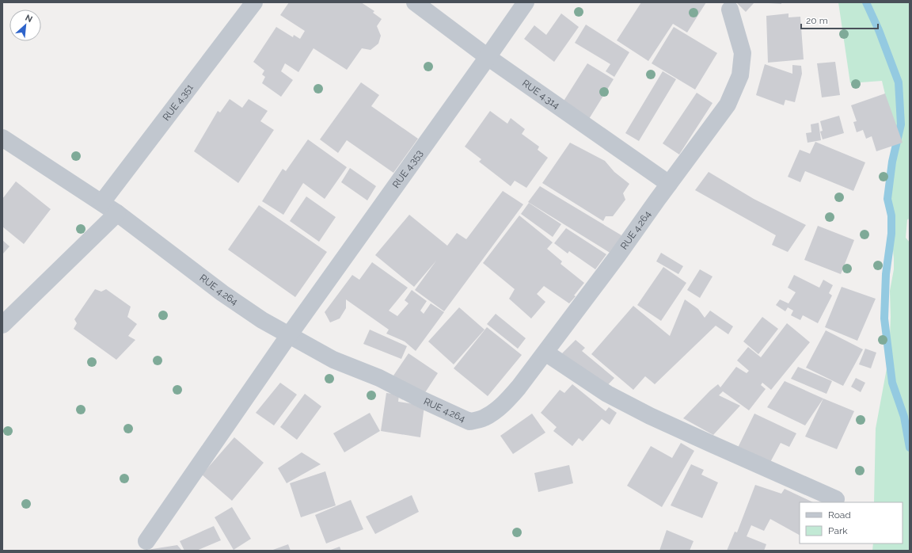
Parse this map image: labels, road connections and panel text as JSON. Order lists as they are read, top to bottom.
{
  "streets": {
    "street": [
      "RUE 4.314",
      "RUE 4.351",
      "RUE 4.353",
      "RUE 4.264"
    ]
  },
  "crossings": [
    ["RUE 4.314", "RUE 4.353"],
    ["RUE 4.314", "RUE 4.264"],
    ["RUE 4.351", "RUE 4.264"],
    ["RUE 4.353", "RUE 4.264"]
  ],
  "legend": ["Road", "Park"],
  "scale_bar": "20 m",
  "north": "top right"
}
